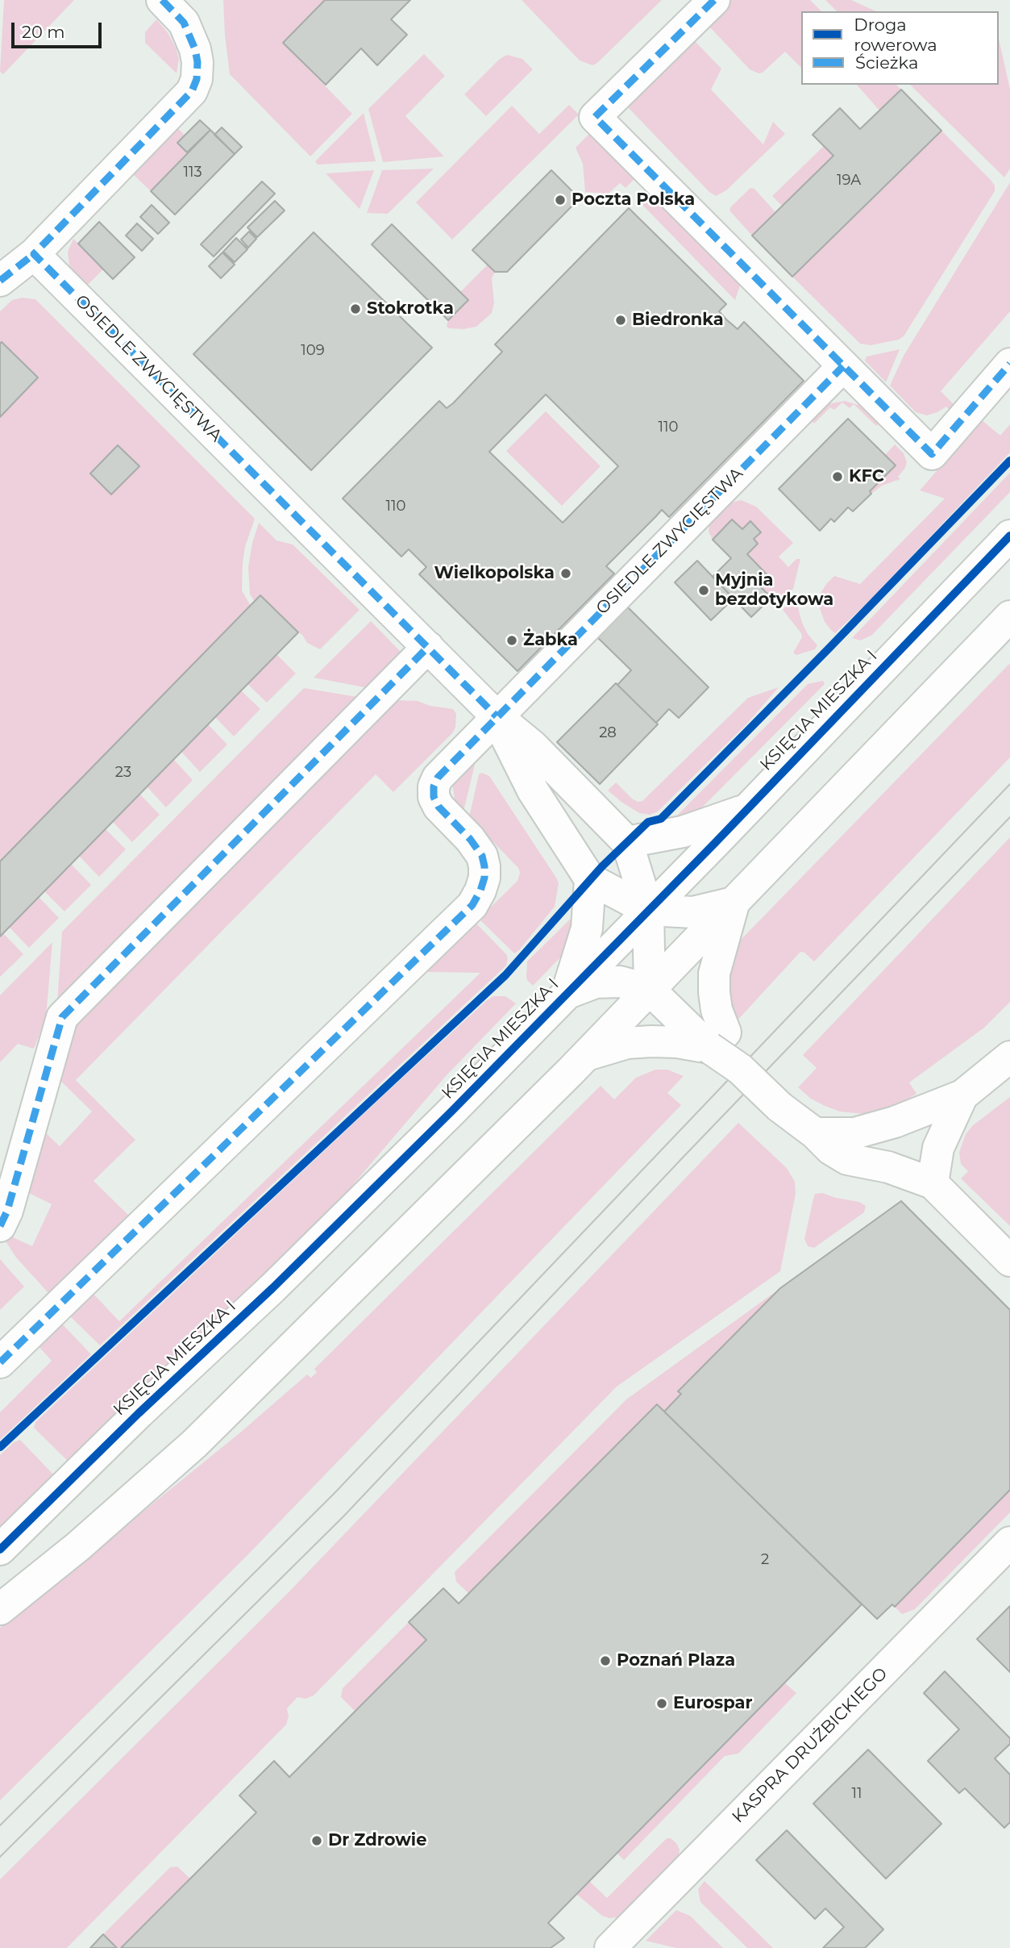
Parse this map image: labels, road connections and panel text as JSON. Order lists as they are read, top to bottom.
{
  "streets": {
    "street": ["OSIEDLE ZWYCIĘSTWA", "KSIĘCIA MIESZKA I", "KASPRA DRUŻBICKIEGO"]
  },
  "places": [
    "Poczta Polska",
    "Stokrotka",
    "Biedronka",
    "KFC",
    "Wielkopolska",
    "Myjnia bezdotykowa",
    "Żabka",
    "Poznań Plaza",
    "Eurospar",
    "Dr Zdrowie"
  ],
  "house_numbers": [
    "113",
    "19A",
    "109",
    "110",
    "110",
    "28",
    "23",
    "2",
    "11"
  ],
  "legend": ["Droga rowerowa", "Ścieżka"],
  "scale_bar": "20 m"
}
